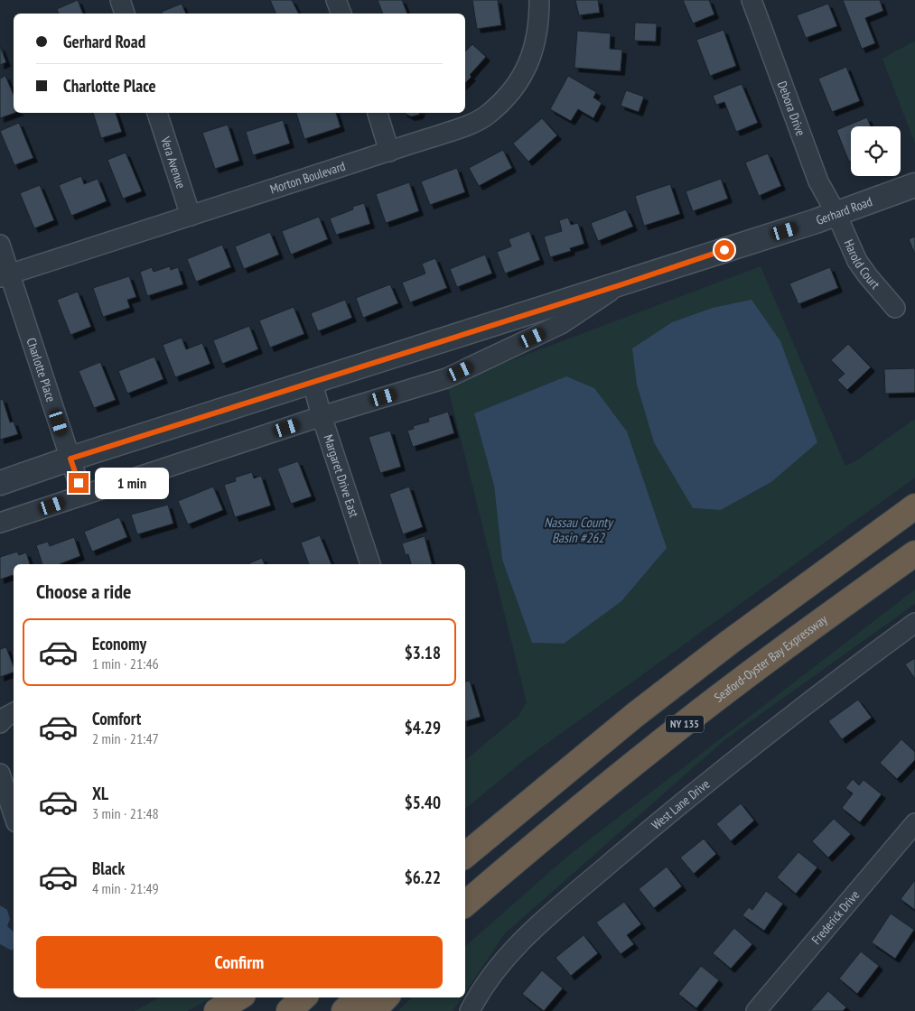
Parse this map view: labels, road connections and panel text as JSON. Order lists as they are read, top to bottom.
{
  "streets": {
    "highway": ["Seaford-Oyster Bay Expressway", "NY 135"],
    "street": [
      "Debora Drive",
      "Vera Avenue",
      "Morton Boulevard",
      "Gerhard Road",
      "Harold Court",
      "Charlotte Place",
      "Margaret Drive East",
      "West Lane Drive",
      "Frederick Drive"
    ]
  },
  "crossings": [
    ["Debora Drive", "Gerhard Road"],
    ["Debora Drive", "Harold Court"],
    ["Vera Avenue", "Morton Boulevard"],
    ["Morton Boulevard", "Charlotte Place"],
    ["Gerhard Road", "Harold Court"],
    ["Gerhard Road", "Charlotte Place"],
    ["Gerhard Road", "Margaret Drive East"]
  ],
  "water": ["Nassau County Basin #262"],
  "page": {
    "banner": ["Gerhard Road", "Charlotte Place"],
    "bubble": "1 min",
    "heading": "Choose a ride",
    "list": [
      {
        "name": "Economy",
        "note": "1 min · 21:46",
        "value": "$3.18"
      },
      {
        "name": "Comfort",
        "note": "2 min · 21:47",
        "value": "$4.29"
      },
      {
        "name": "XL",
        "note": "3 min · 21:48",
        "value": "$5.40"
      },
      {
        "name": "Black",
        "note": "4 min · 21:49",
        "value": "$6.22"
      }
    ],
    "buttons": "Confirm"
  }
}
